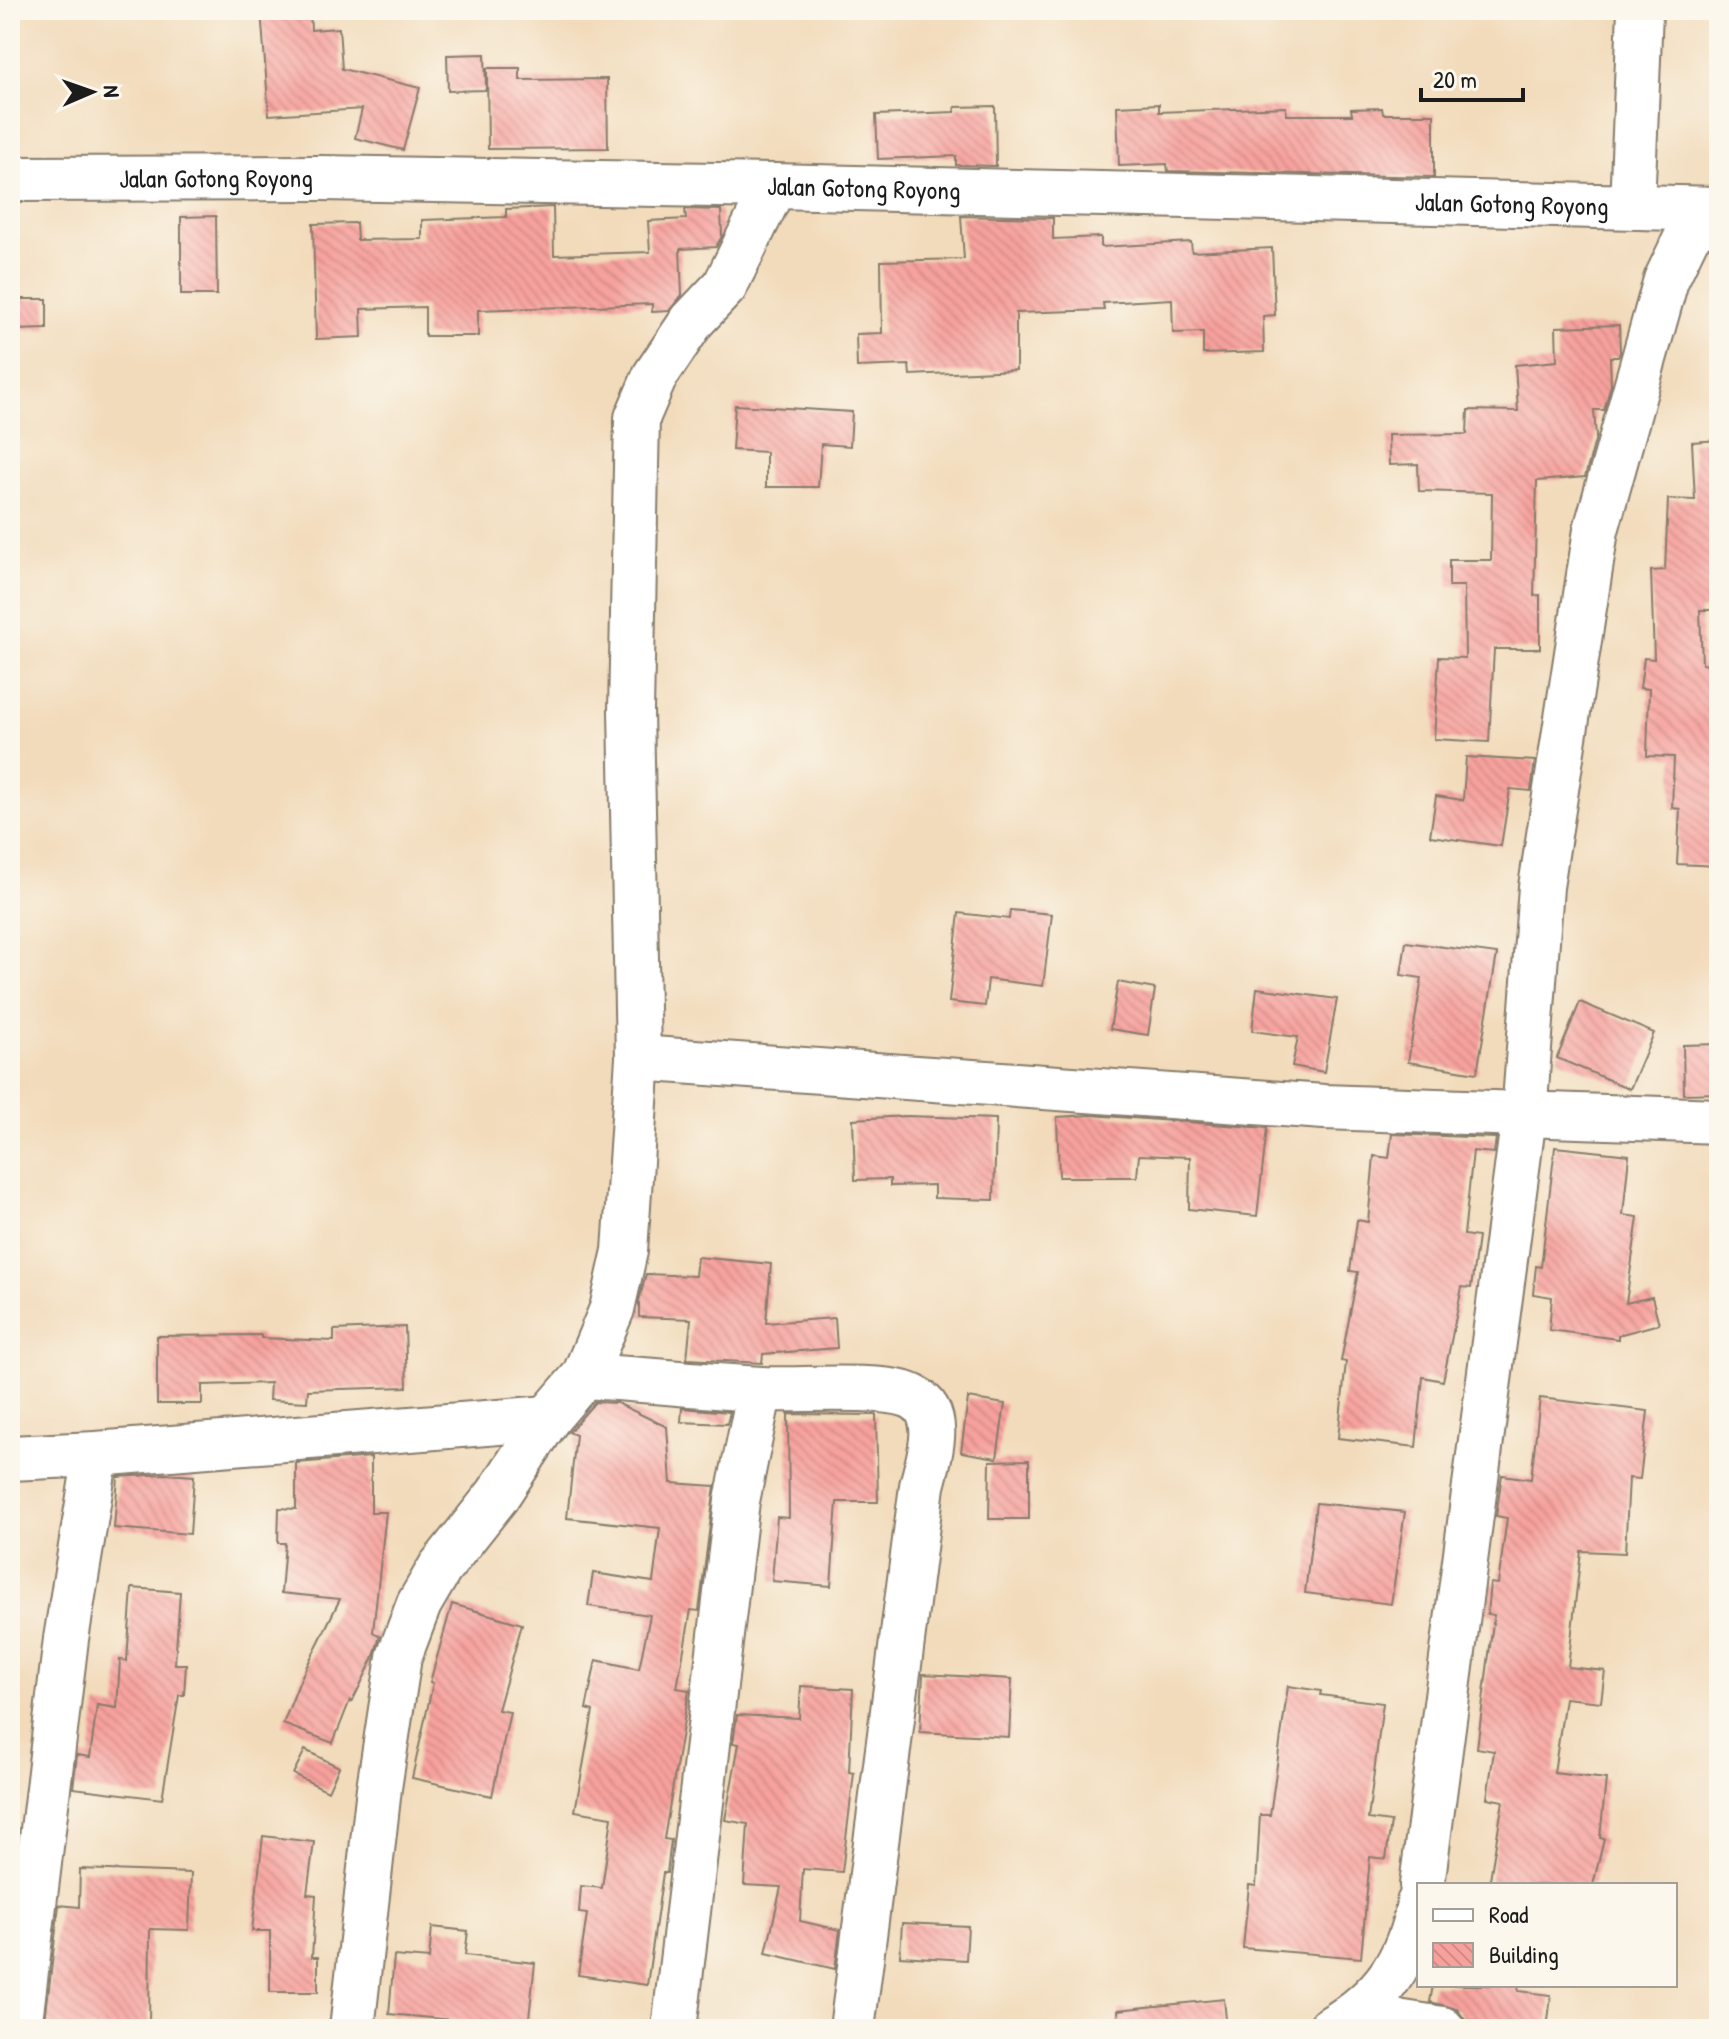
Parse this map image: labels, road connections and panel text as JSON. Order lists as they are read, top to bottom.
{
  "streets": {
    "street": ["Jalan Gotong Royong"]
  },
  "legend": ["Road", "Building"],
  "scale_bar": "20 m",
  "north": "right"
}
